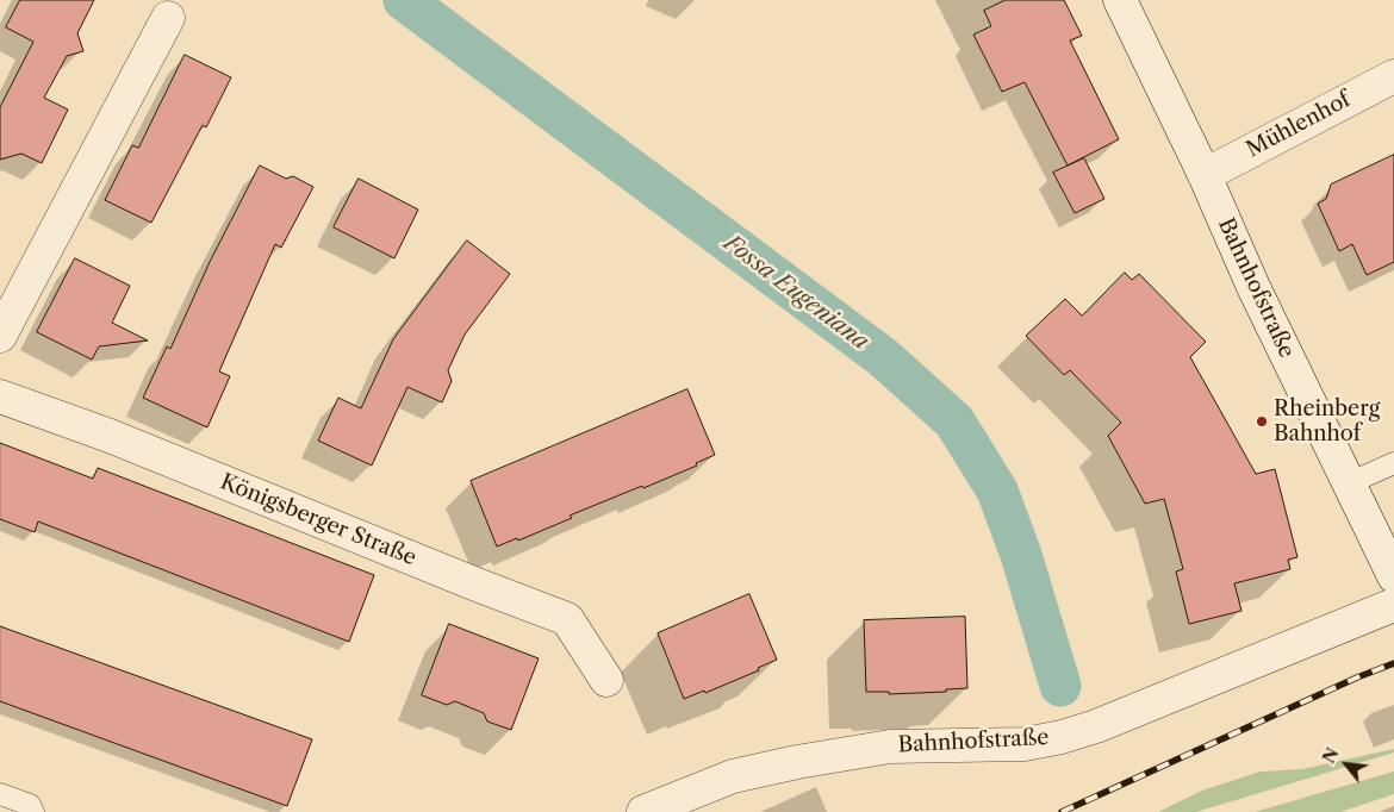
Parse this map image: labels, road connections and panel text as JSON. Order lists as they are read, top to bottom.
{
  "streets": {
    "street": ["Mühlenhof", "Bahnhofstraße", "Königsberger Straße"]
  },
  "crossings": [
    ["Mühlenhof", "Bahnhofstraße"]
  ],
  "water": ["Fossa Eugeniana"],
  "places": ["Rheinberg Bahnhof"],
  "north": "top left"
}
